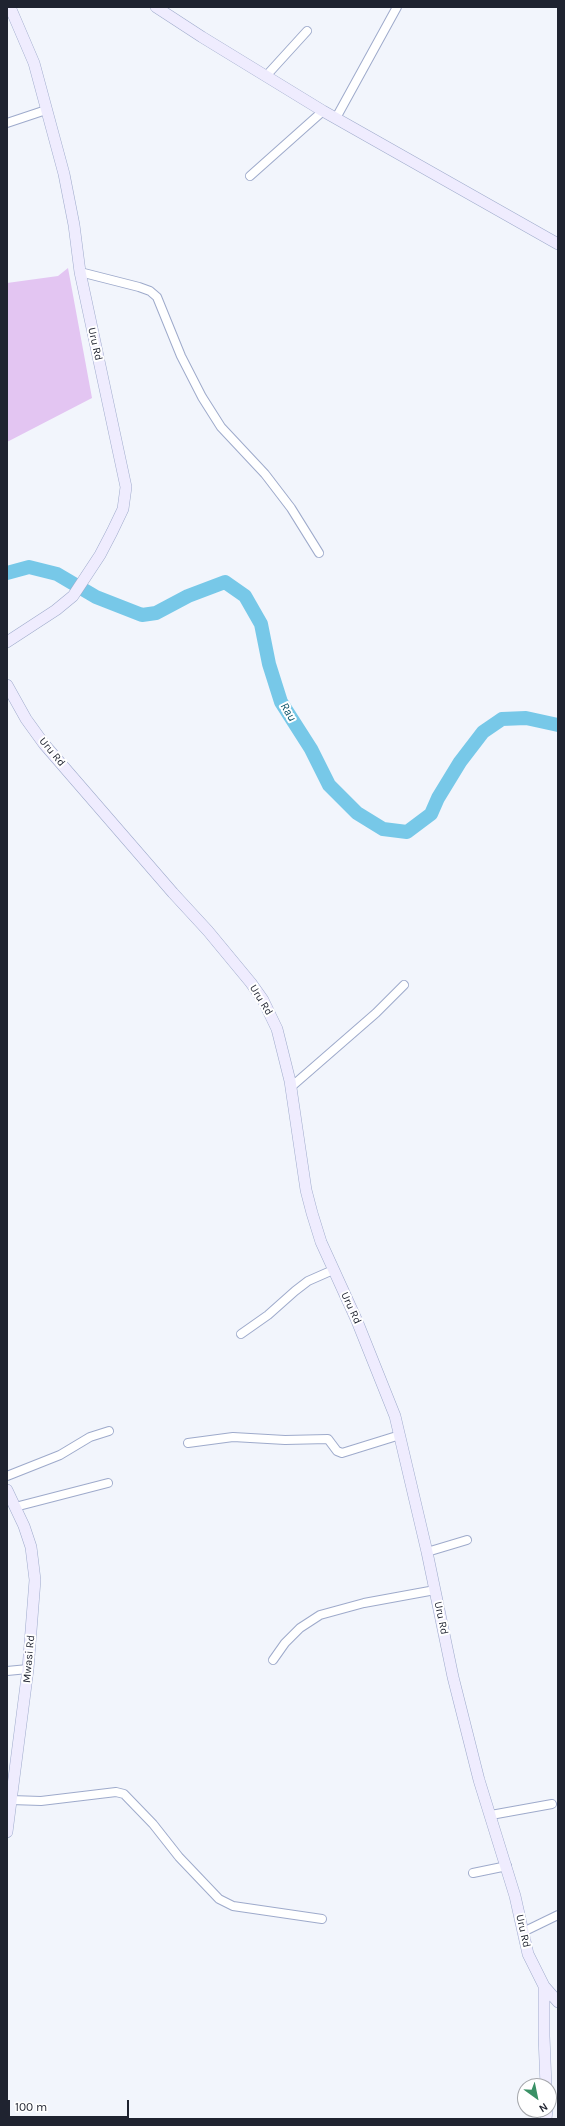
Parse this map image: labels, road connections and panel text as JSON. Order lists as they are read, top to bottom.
{
  "streets": {
    "street": ["Uru Rd", "Mwasi Rd"]
  },
  "water": ["Rau"],
  "scale_bar": "100 m",
  "north": "bottom right"
}
